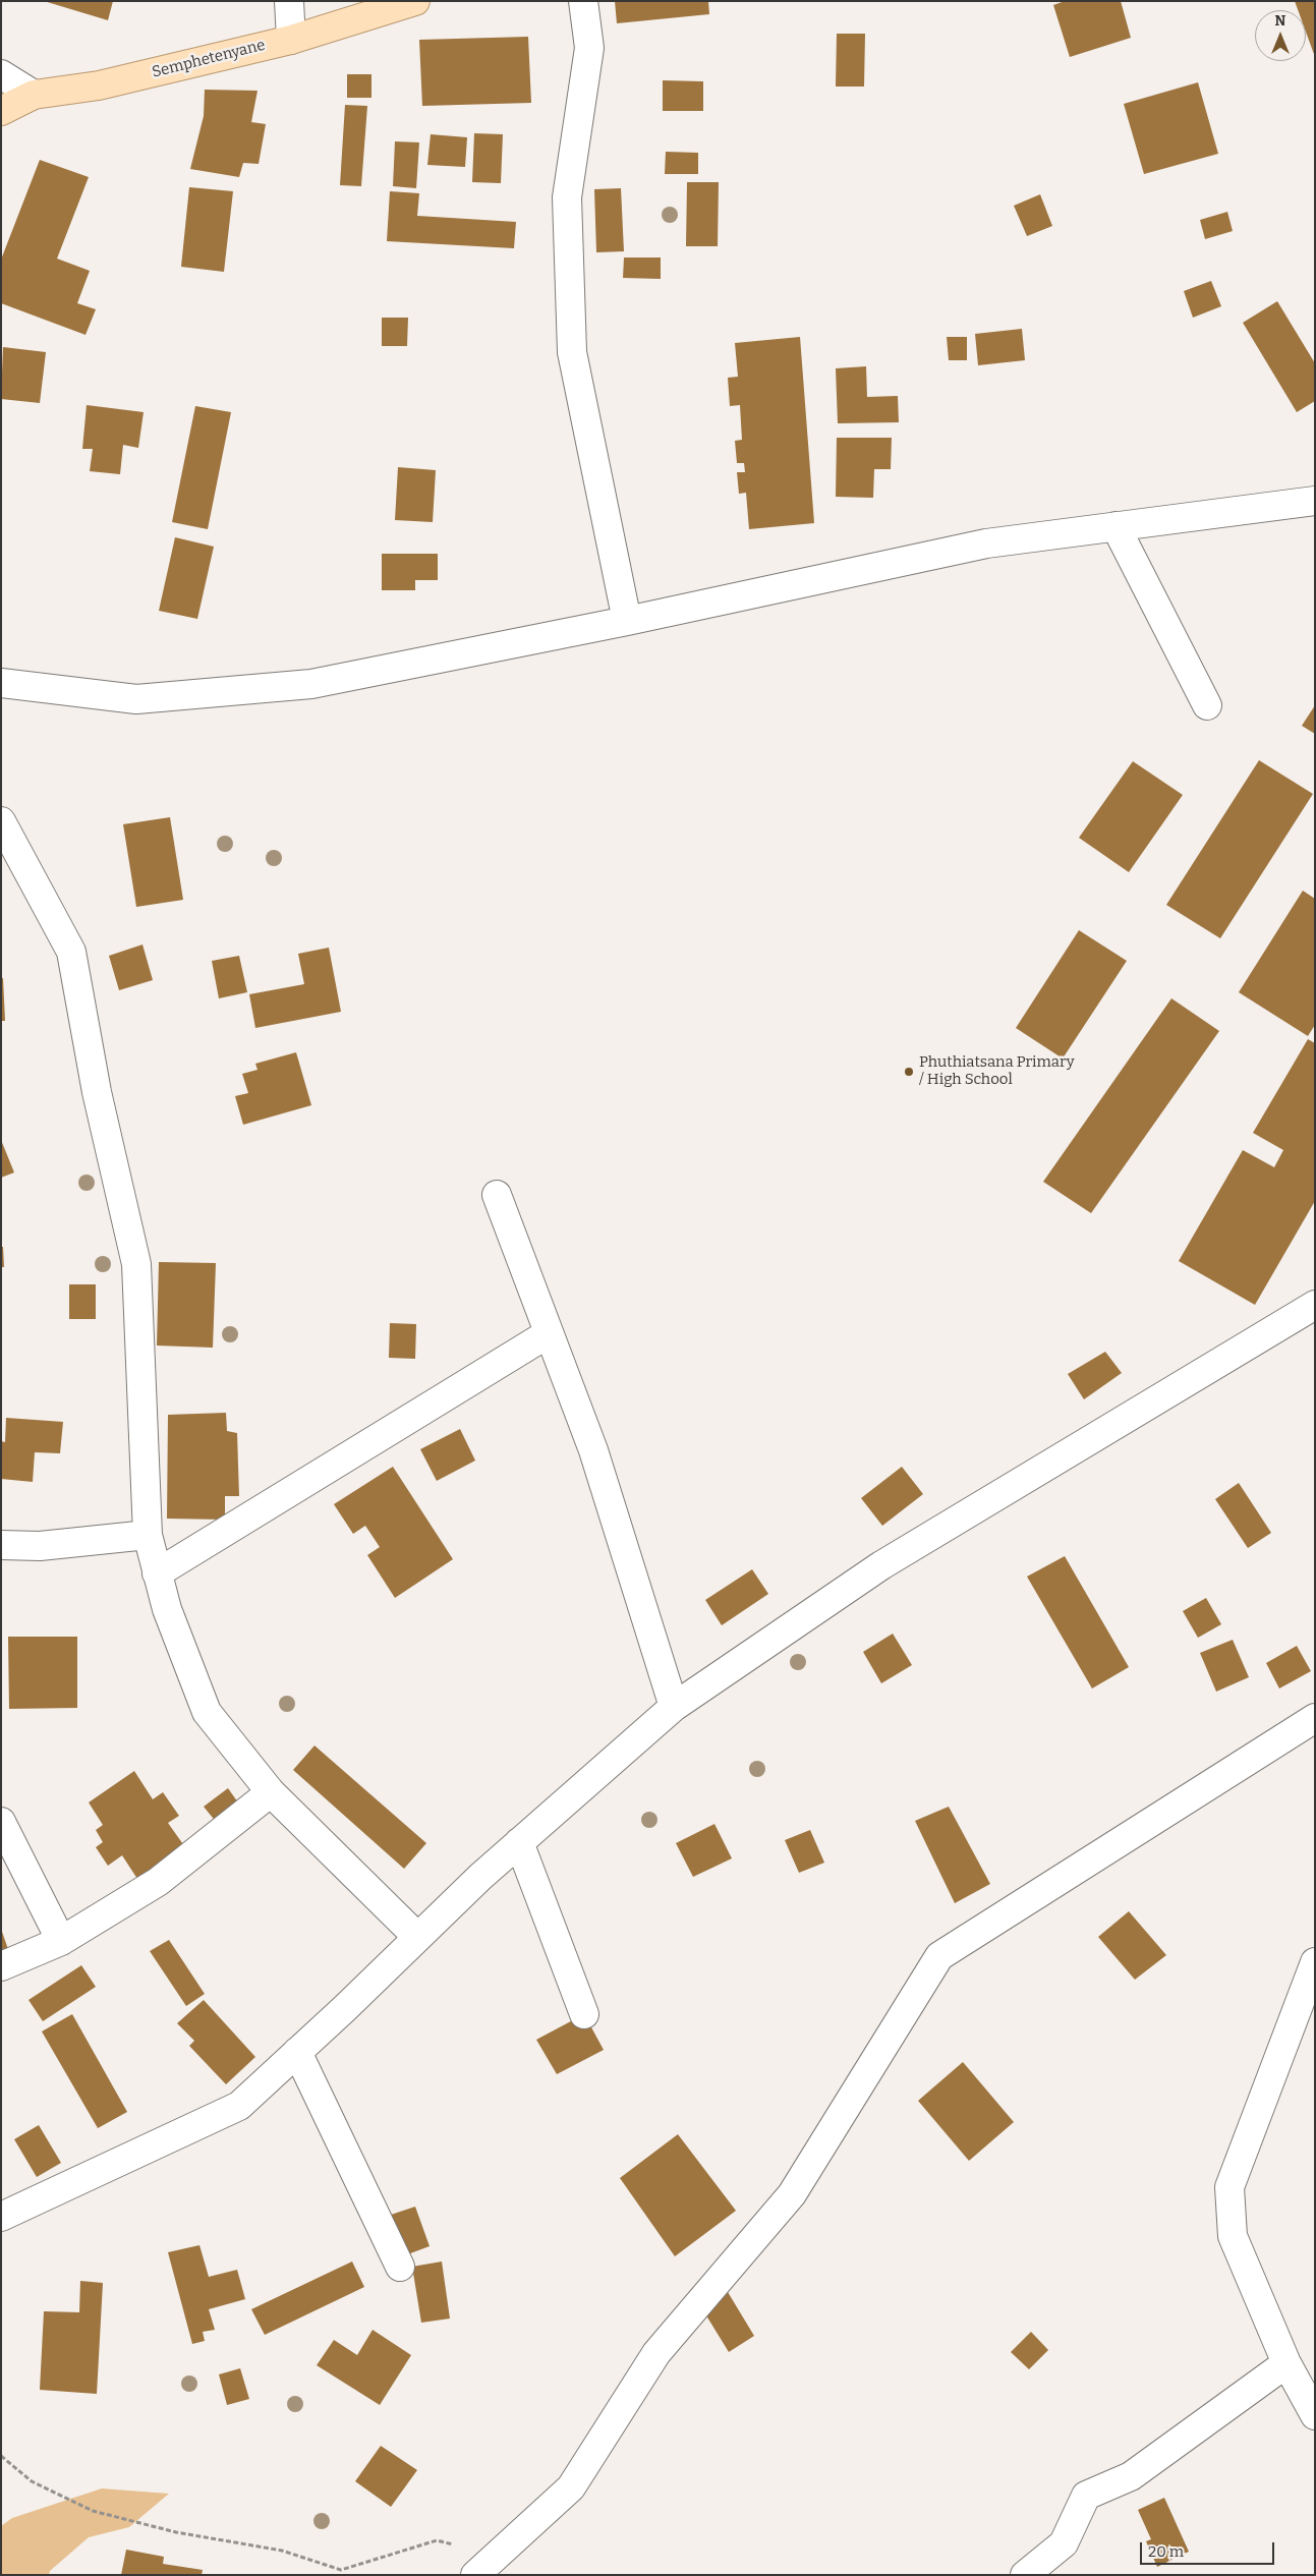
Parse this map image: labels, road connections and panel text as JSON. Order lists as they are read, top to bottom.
{
  "streets": {
    "main road": ["Semphetenyane"]
  },
  "places": ["Phuthiatsana Primary / High School"],
  "scale_bar": "20 m",
  "north": "top"
}
